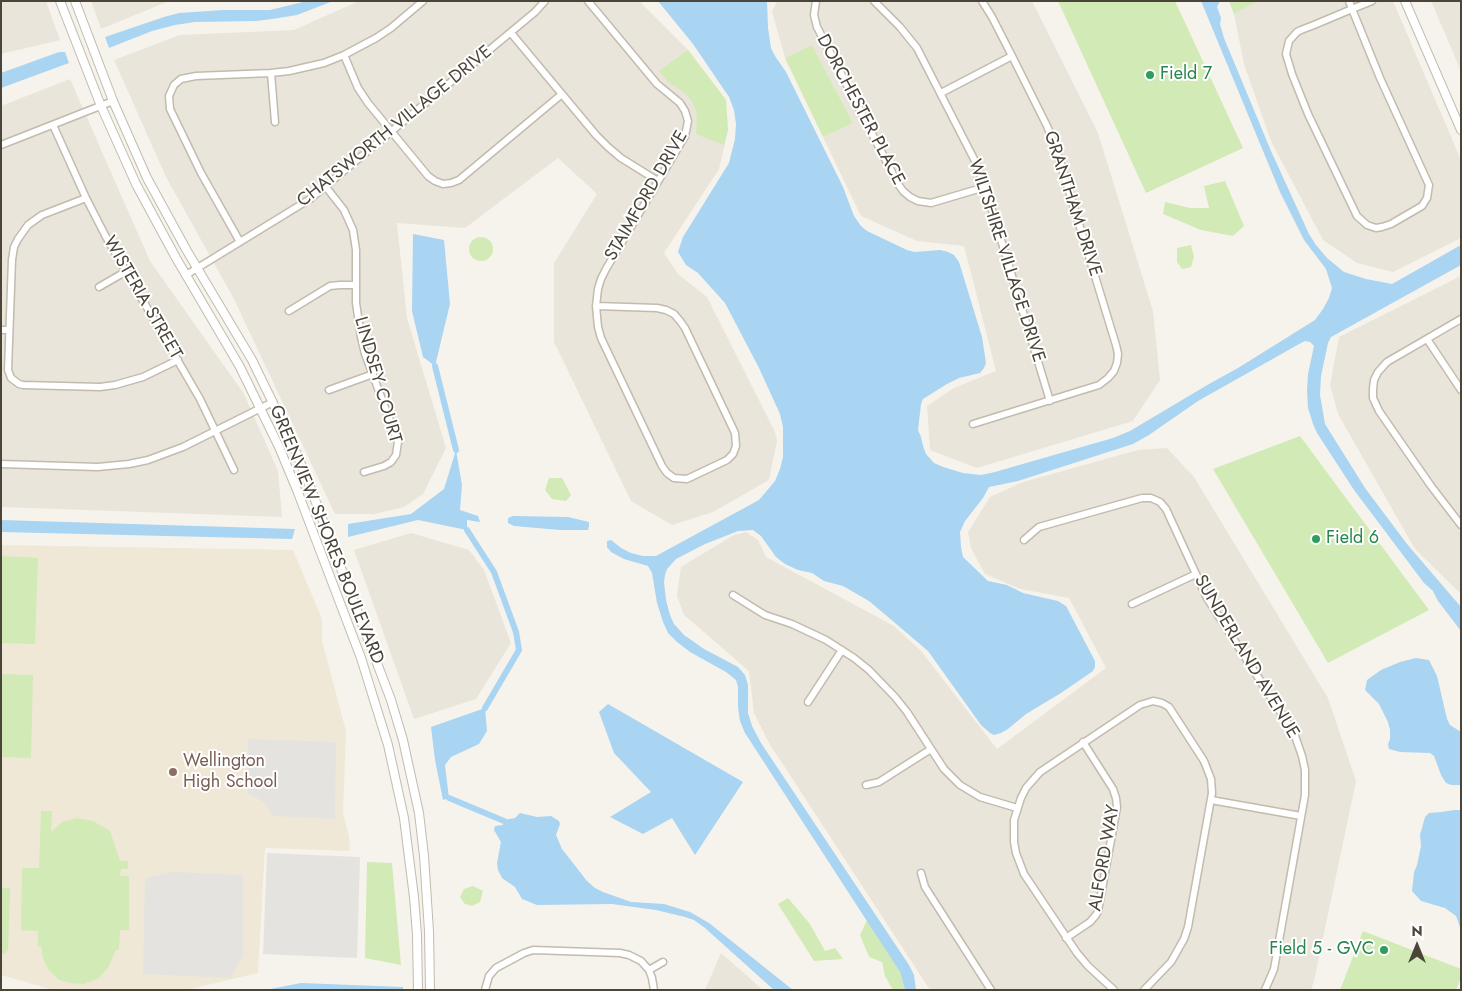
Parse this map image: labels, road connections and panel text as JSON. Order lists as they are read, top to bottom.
{
  "streets": {
    "street": [
      "DORCHESTER PLACE",
      "CHATSWORTH VILLAGE DRIVE",
      "STAIMFORD DRIVE",
      "GRANTHAM DRIVE",
      "WILTSHIRE VILLAGE DRIVE",
      "WISTERIA STREET",
      "LINDSEY COURT",
      "GREENVIEW SHORES BOULEVARD",
      "SUNDERLAND AVENUE",
      "ALFORD WAY"
    ]
  },
  "crossings": [
    ["DORCHESTER PLACE", "WILTSHIRE VILLAGE DRIVE"],
    ["CHATSWORTH VILLAGE DRIVE", "LINDSEY COURT"],
    ["CHATSWORTH VILLAGE DRIVE", "GREENVIEW SHORES BOULEVARD"],
    ["GRANTHAM DRIVE", "WILTSHIRE VILLAGE DRIVE"]
  ],
  "places": [
    "Field 7",
    "Field 6",
    "Wellington High School",
    "Field 5 - GVC"
  ],
  "north": "top"
}
